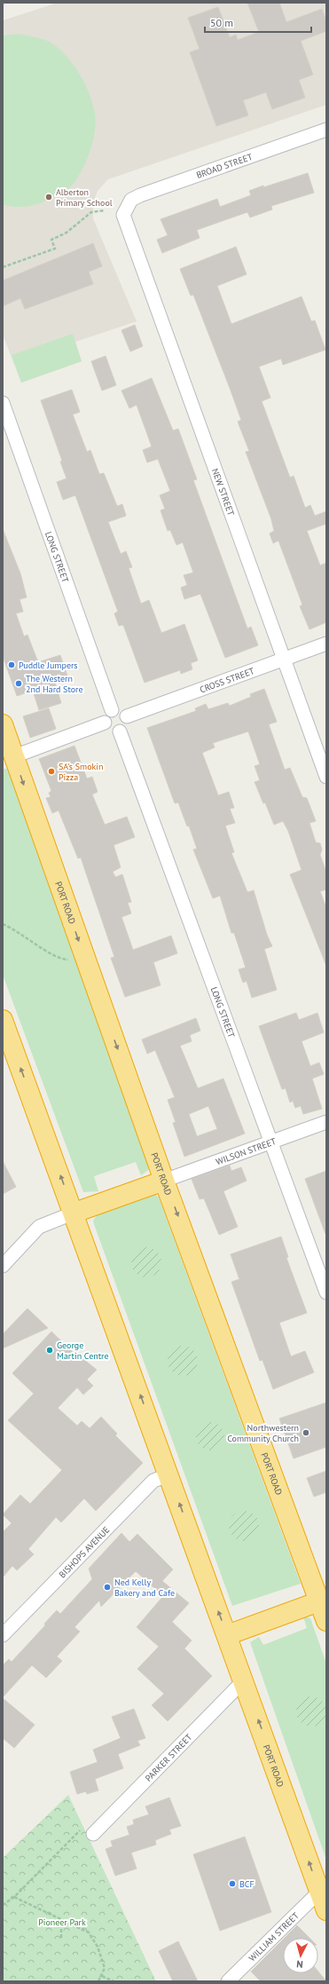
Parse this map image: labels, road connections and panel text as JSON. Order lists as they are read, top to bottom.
{
  "streets": {
    "highway": ["PORT ROAD"],
    "street": [
      "BROAD STREET",
      "NEW STREET",
      "LONG STREET",
      "CROSS STREET",
      "WILSON STREET",
      "BISHOPS AVENUE",
      "PARKER STREET",
      "WILLIAM STREET"
    ]
  },
  "crossings": [
    ["BROAD STREET", "NEW STREET"],
    ["NEW STREET", "CROSS STREET"],
    ["LONG STREET", "CROSS STREET"],
    ["LONG STREET", "WILSON STREET"],
    ["PORT ROAD", "WILSON STREET"],
    ["PORT ROAD", "BISHOPS AVENUE"],
    ["PORT ROAD", "PARKER STREET"],
    ["PORT ROAD", "WILLIAM STREET"]
  ],
  "parks": ["Pioneer Park"],
  "places": [
    "Alberton Primary School",
    "Puddle Jumpers",
    "The Western 2nd Hard Store",
    "SA's Smokin Pizza",
    "George Martin Centre",
    "Northwestern Community Church",
    "Ned Kelly Bakery and Cafe",
    "BCF"
  ],
  "scale_bar": "50 m",
  "north": "bottom"
}
